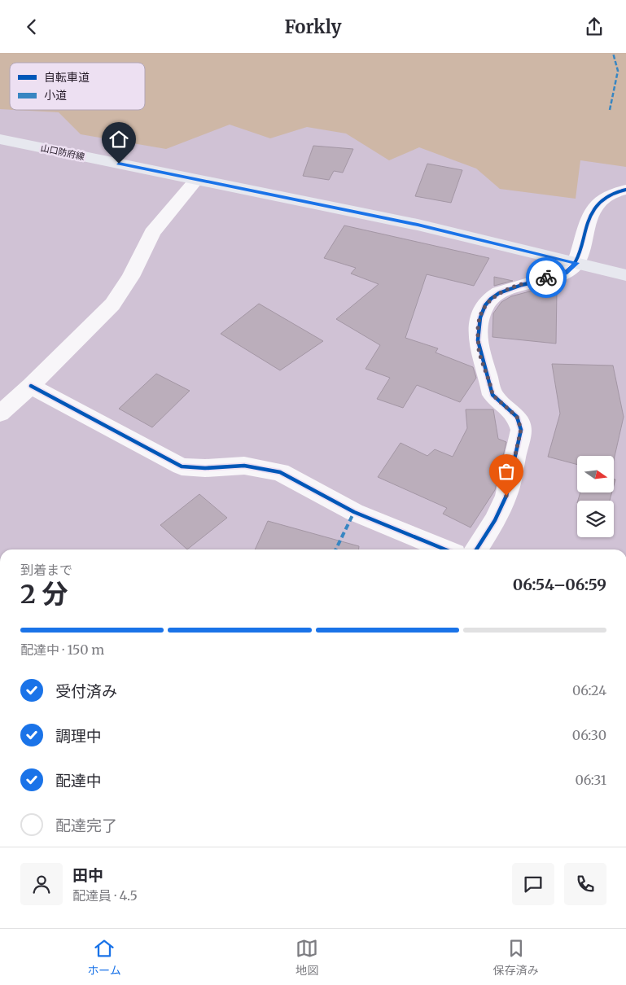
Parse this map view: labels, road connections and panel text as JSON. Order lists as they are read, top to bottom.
{
  "streets": {
    "main road": ["山口防府線"]
  },
  "legend": ["自転車道", "小道"],
  "north": "right",
  "page": {
    "header": "Forkly",
    "heading": ["2 分", "到着まで", "06:54–06:59"],
    "panel": ["田中", "配達員 · 4.5"],
    "bar": "配達中 · 150 m",
    "list": [
      ["受付済み", "06:24"],
      ["調理中", "06:30"],
      ["配達中", "06:31"],
      "配達完了"
    ],
    "tabs": ["ホーム", "地図", "保存済み"]
  }
}
